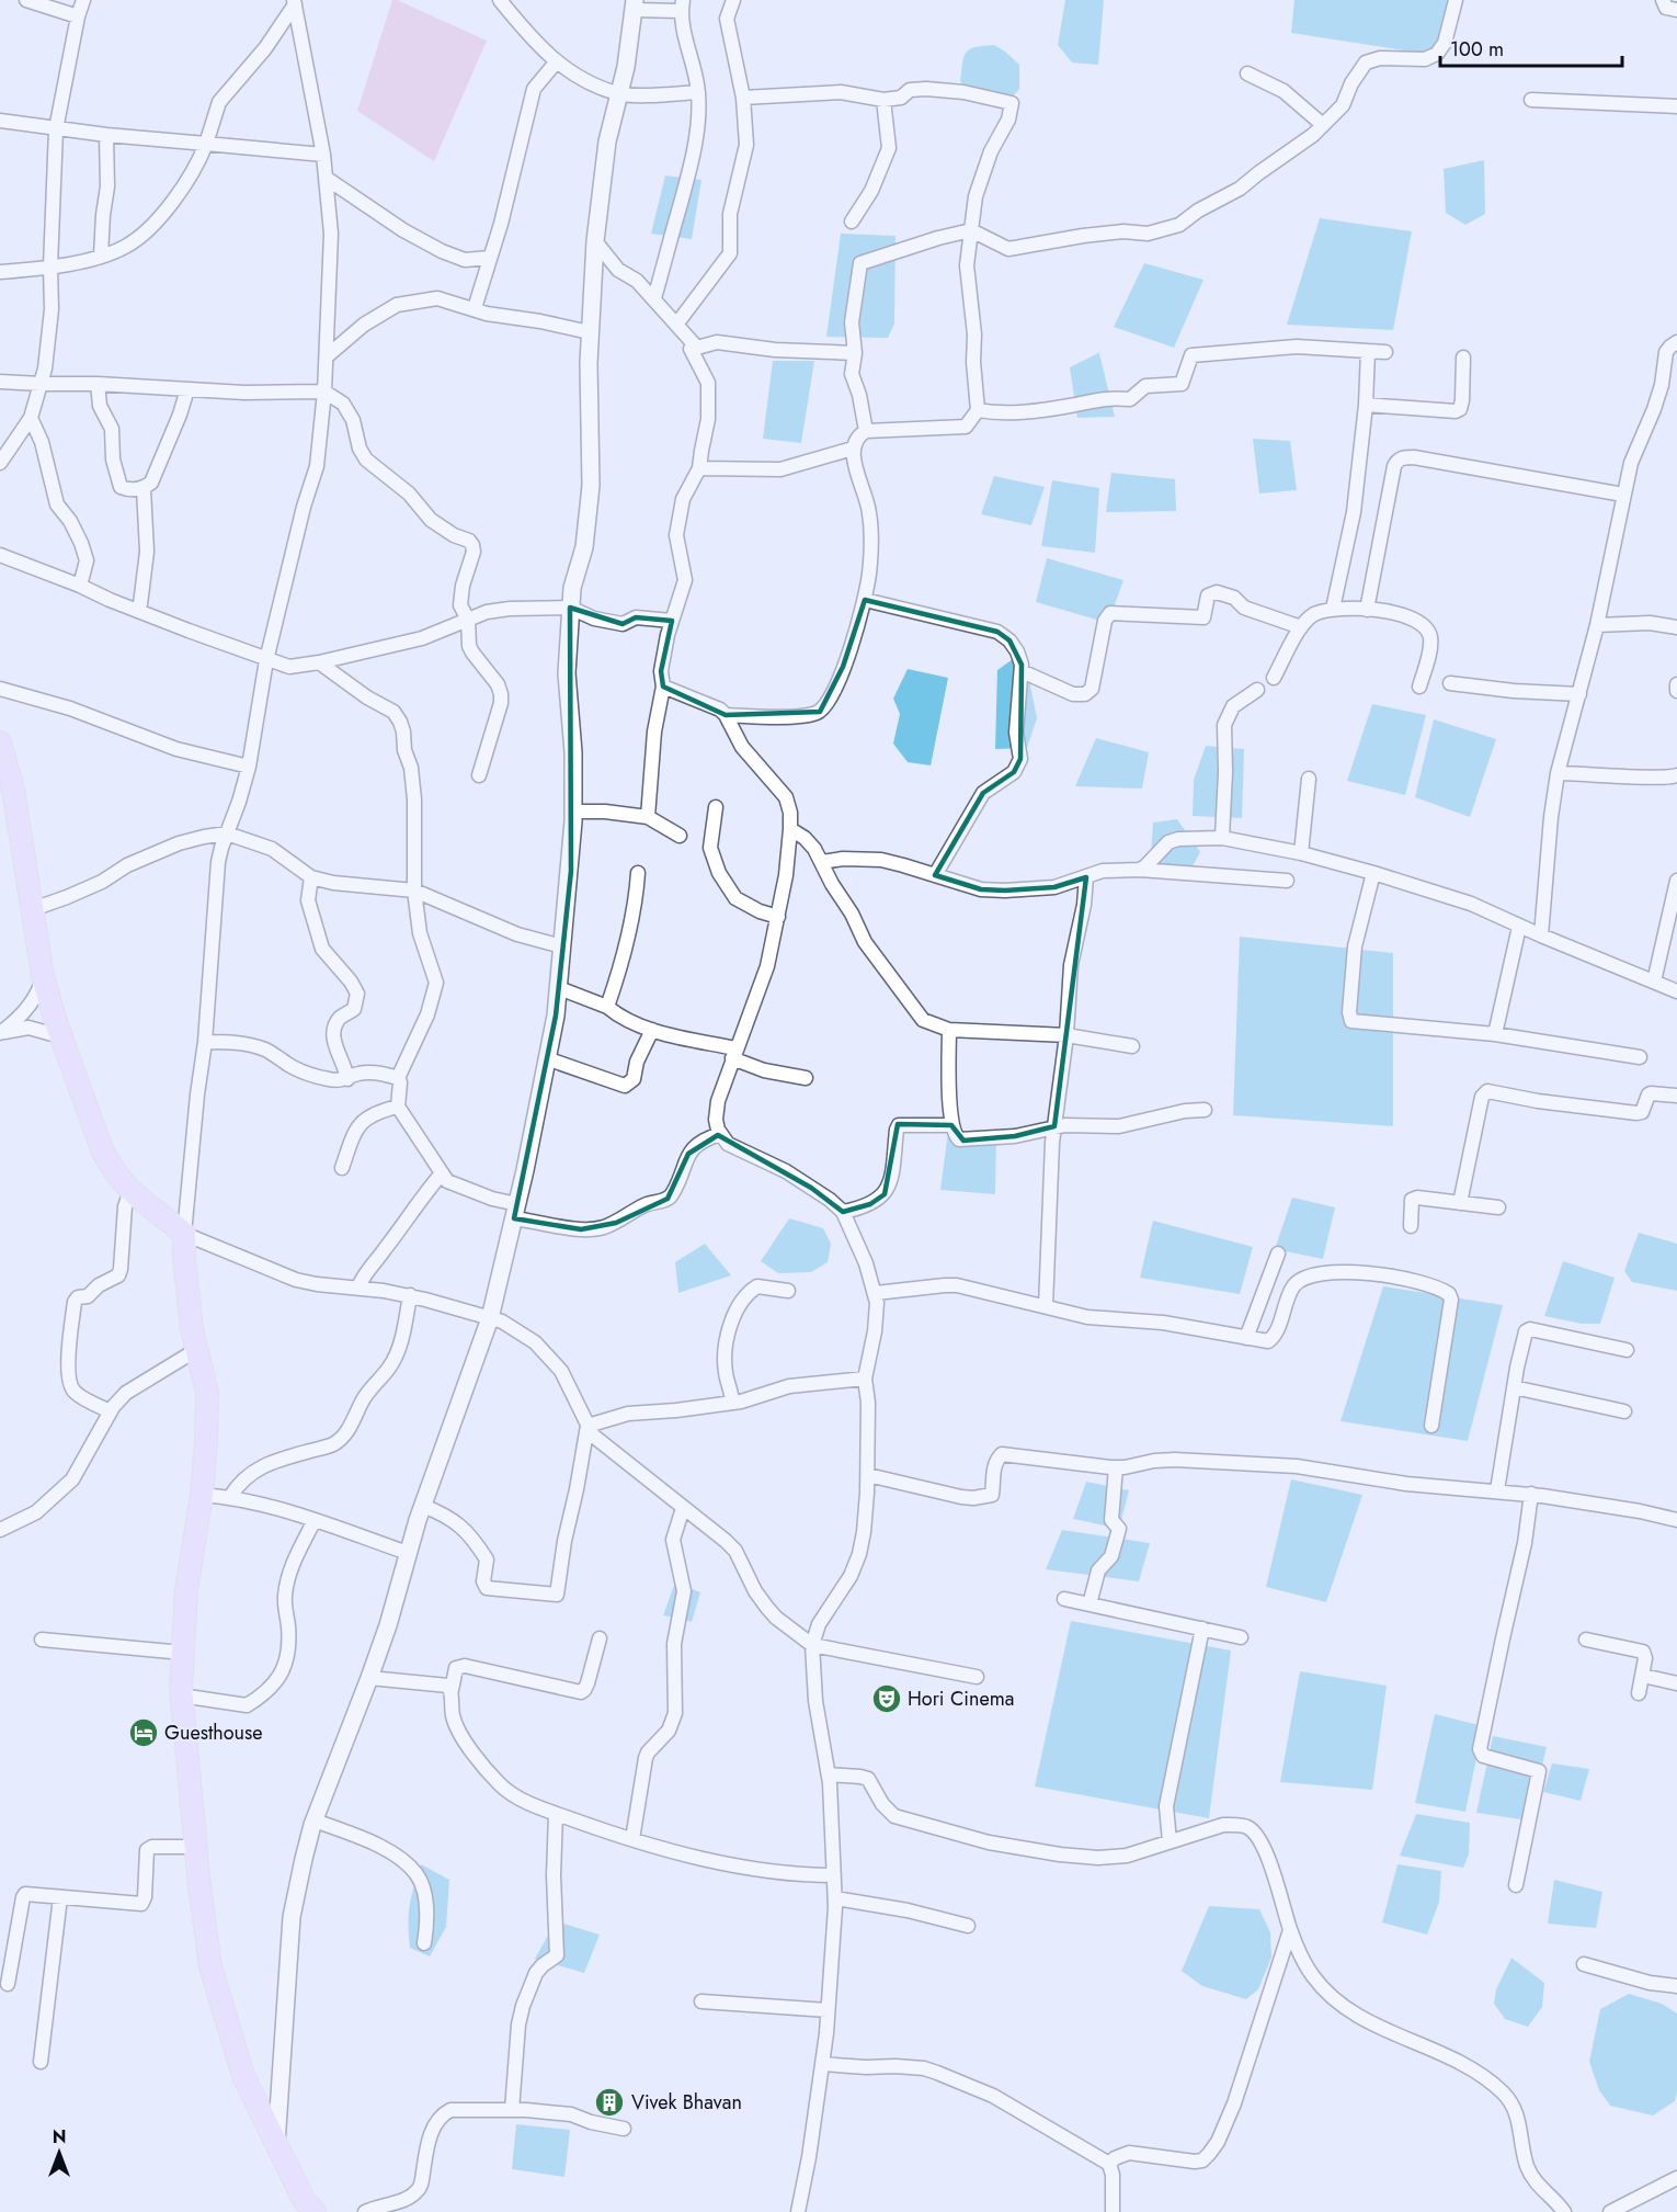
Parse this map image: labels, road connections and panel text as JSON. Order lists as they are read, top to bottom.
{
  "places": {
    "theatre": ["Hori Cinema"],
    "hotel": ["Guesthouse"],
    "building": ["Vivek Bhavan"]
  },
  "scale_bar": "100 m",
  "north": "top"
}
